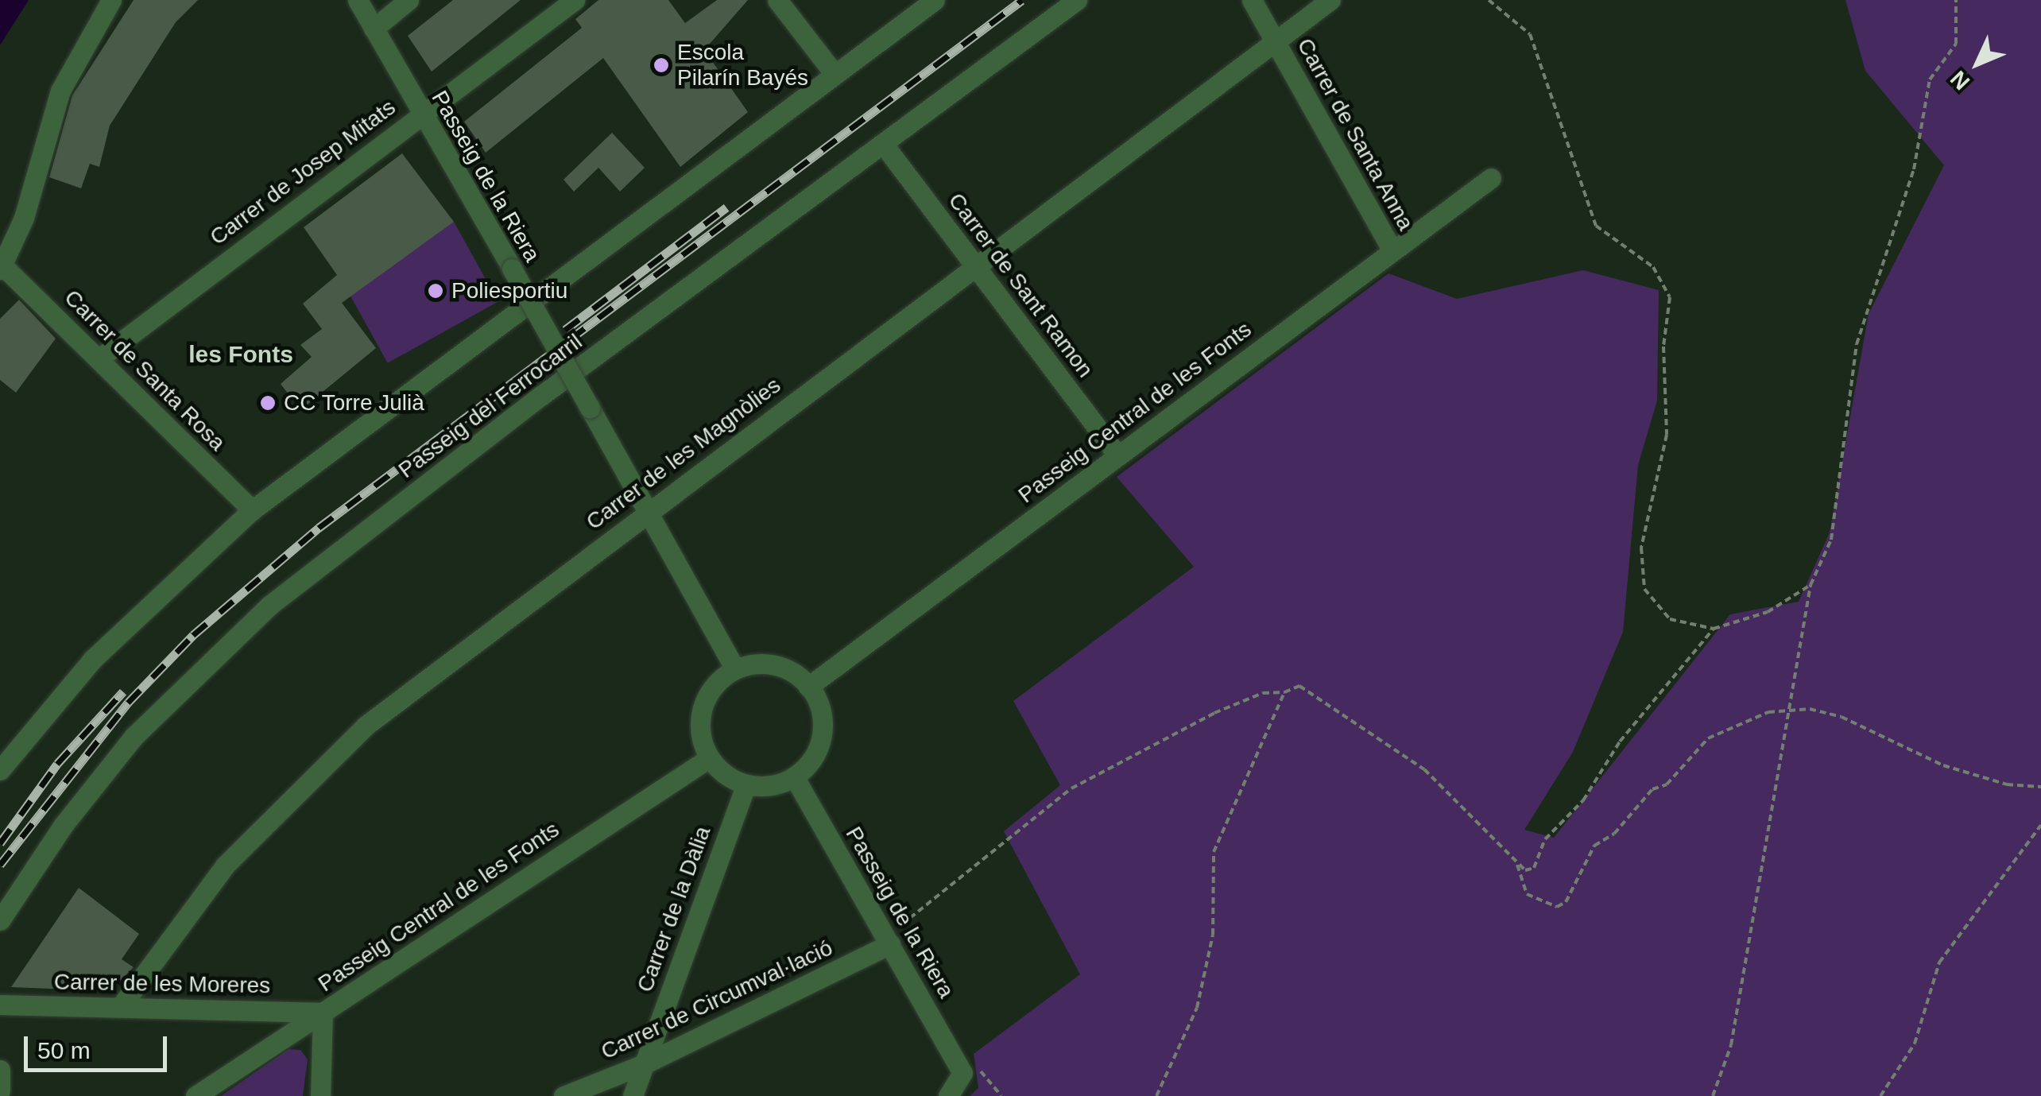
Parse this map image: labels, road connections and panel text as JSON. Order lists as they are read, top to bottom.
{
  "streets": {
    "street": [
      "Carrer de Santa Anna",
      "Carrer de Josep Mitats",
      "Passeig de la Riera",
      "Carrer de Sant Ramon",
      "Carrer de Santa Rosa",
      "Passeig del Ferrocarril",
      "Passeig Central de les Fonts",
      "Carrer de les Magnòlies",
      "Carrer de la Dàlia",
      "Carrer de les Moreres",
      "Carrer de Circumval·lació"
    ]
  },
  "crossings": [
    ["Carrer de Santa Anna", "Passeig Central de les Fonts"],
    ["Carrer de Santa Anna", "Carrer de les Magnòlies"],
    ["Carrer de Josep Mitats", "Passeig de la Riera"],
    ["Carrer de Josep Mitats", "Carrer de Santa Rosa"],
    ["Passeig de la Riera", "Passeig Central de les Fonts"],
    ["Passeig de la Riera", "Carrer de les Magnòlies"],
    ["Passeig de la Riera", "Carrer de la Dàlia"],
    ["Passeig de la Riera", "Carrer de Circumval·lació"],
    ["Carrer de Sant Ramon", "Passeig del Ferrocarril"],
    ["Carrer de Sant Ramon", "Passeig Central de les Fonts"],
    ["Carrer de Sant Ramon", "Carrer de les Magnòlies"],
    ["Passeig Central de les Fonts", "Carrer de la Dàlia"],
    ["Passeig Central de les Fonts", "Carrer de les Moreres"],
    ["Carrer de les Magnòlies", "Carrer de les Moreres"],
    ["Carrer de la Dàlia", "Carrer de Circumval·lació"]
  ],
  "districts": ["les Fonts"],
  "places": ["Escola Pilarín Bayés", "Poliesportiu", "CC Torre Julià"],
  "scale_bar": "50 m",
  "north": "bottom left"
}
